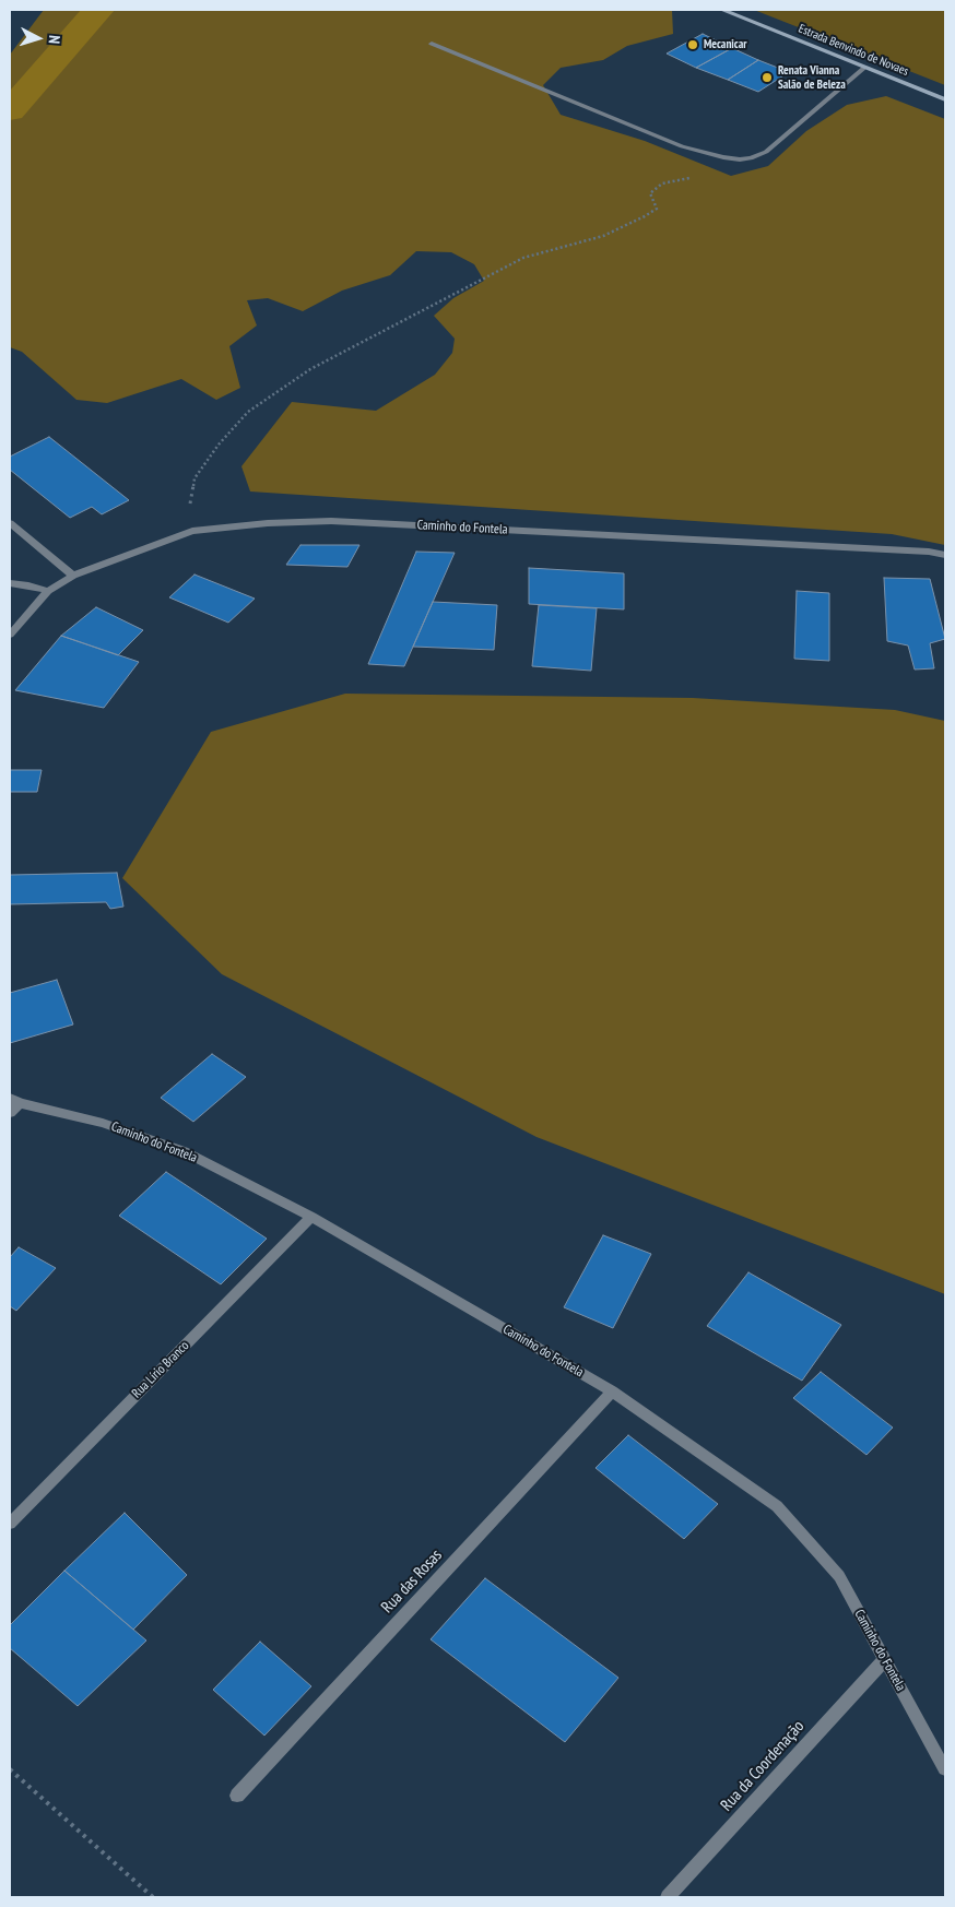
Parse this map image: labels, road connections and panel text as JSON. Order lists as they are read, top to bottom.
{
  "streets": {
    "street": [
      "Estrada Benvindo de Novaes",
      "Caminho do Fontela",
      "Rua Lírio Branco",
      "Rua das Rosas",
      "Rua da Coordenação"
    ]
  },
  "crossings": [
    ["Caminho do Fontela", "Rua Lírio Branco"],
    ["Caminho do Fontela", "Rua das Rosas"],
    ["Caminho do Fontela", "Rua da Coordenação"]
  ],
  "places": ["Mecanicar", "Renata Vianna Salão de Beleza"],
  "north": "right"
}
